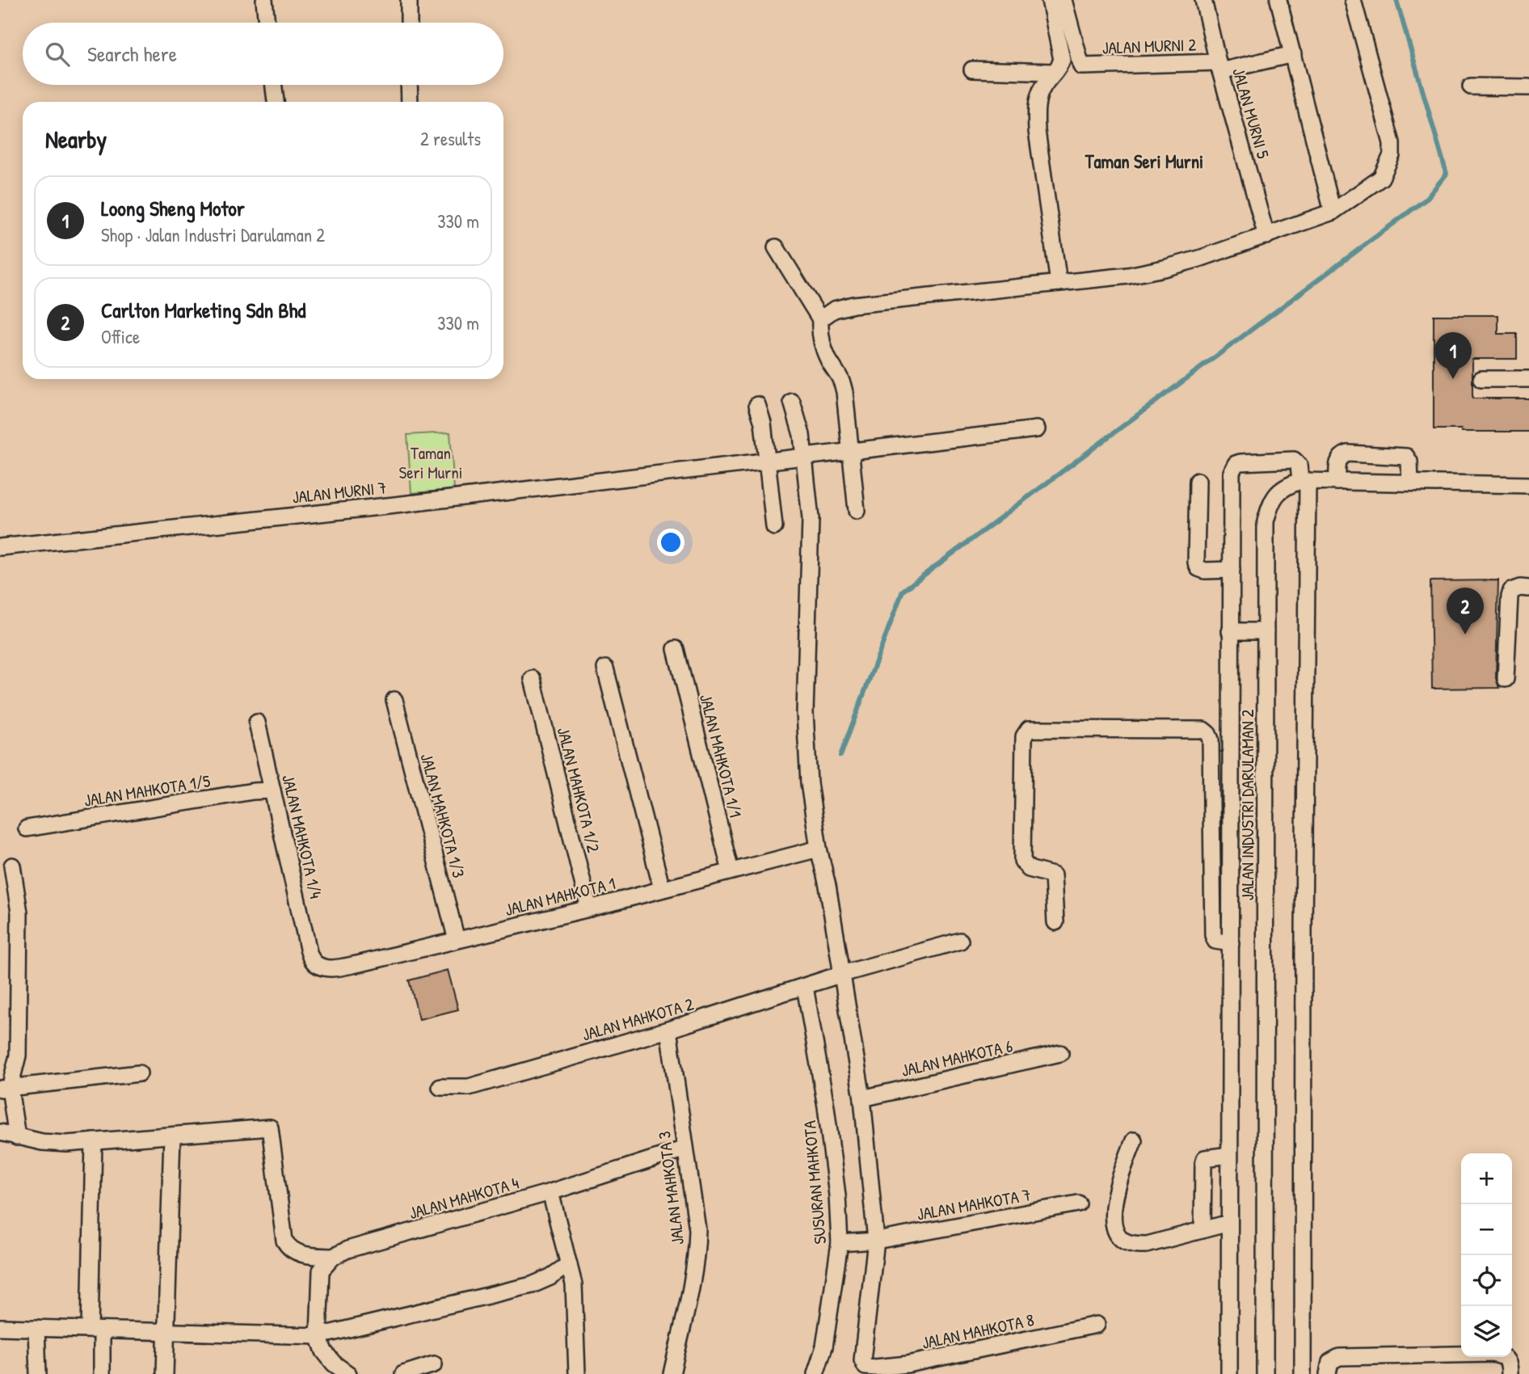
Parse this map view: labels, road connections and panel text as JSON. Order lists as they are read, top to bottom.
{
  "streets": {
    "street": [
      "JALAN MURNI 2",
      "JALAN MURNI 5",
      "JALAN MURNI 7",
      "JALAN MAHKOTA 1/1",
      "JALAN MAHKOTA 1/2",
      "JALAN MAHKOTA 1/5",
      "JALAN INDUSTRI DARULAMAN 2",
      "JALAN MAHKOTA 1/3",
      "JALAN MAHKOTA 1/4",
      "JALAN MAHKOTA 1",
      "JALAN MAHKOTA 2",
      "JALAN MAHKOTA 6",
      "SUSURAN MAHKOTA",
      "JALAN MAHKOTA 3",
      "JALAN MAHKOTA 4",
      "JALAN MAHKOTA 7",
      "JALAN MAHKOTA 8"
    ]
  },
  "crossings": [
    ["JALAN MURNI 2", "JALAN MURNI 5"],
    ["JALAN MAHKOTA 1/1", "JALAN MAHKOTA 1"],
    ["JALAN MAHKOTA 1/2", "JALAN MAHKOTA 1"],
    ["JALAN MAHKOTA 1/5", "JALAN MAHKOTA 1/4"],
    ["JALAN MAHKOTA 1/3", "JALAN MAHKOTA 1"],
    ["JALAN MAHKOTA 1/4", "JALAN MAHKOTA 1"],
    ["JALAN MAHKOTA 2", "SUSURAN MAHKOTA"],
    ["JALAN MAHKOTA 2", "JALAN MAHKOTA 3"],
    ["SUSURAN MAHKOTA", "JALAN MAHKOTA 7"],
    ["JALAN MAHKOTA 3", "JALAN MAHKOTA 4"],
    ["JALAN MAHKOTA 7", "JALAN MAHKOTA 8"]
  ],
  "districts": ["Taman Seri Murni"],
  "parks": ["Taman Seri Murni"],
  "page": {
    "search": "Search here",
    "heading": ["Nearby", "2 results"],
    "list": [
      {
        "mark": "1",
        "name": "Loong Sheng Motor",
        "note": "Shop · Jalan Industri Darulaman 2",
        "value": "330 m"
      },
      {
        "mark": "2",
        "name": "Carlton Marketing Sdn Bhd",
        "note": "Office",
        "value": "330 m"
      }
    ],
    "pins": ["1", "2"],
    "map_buttons": ["+", "−"]
  }
}
